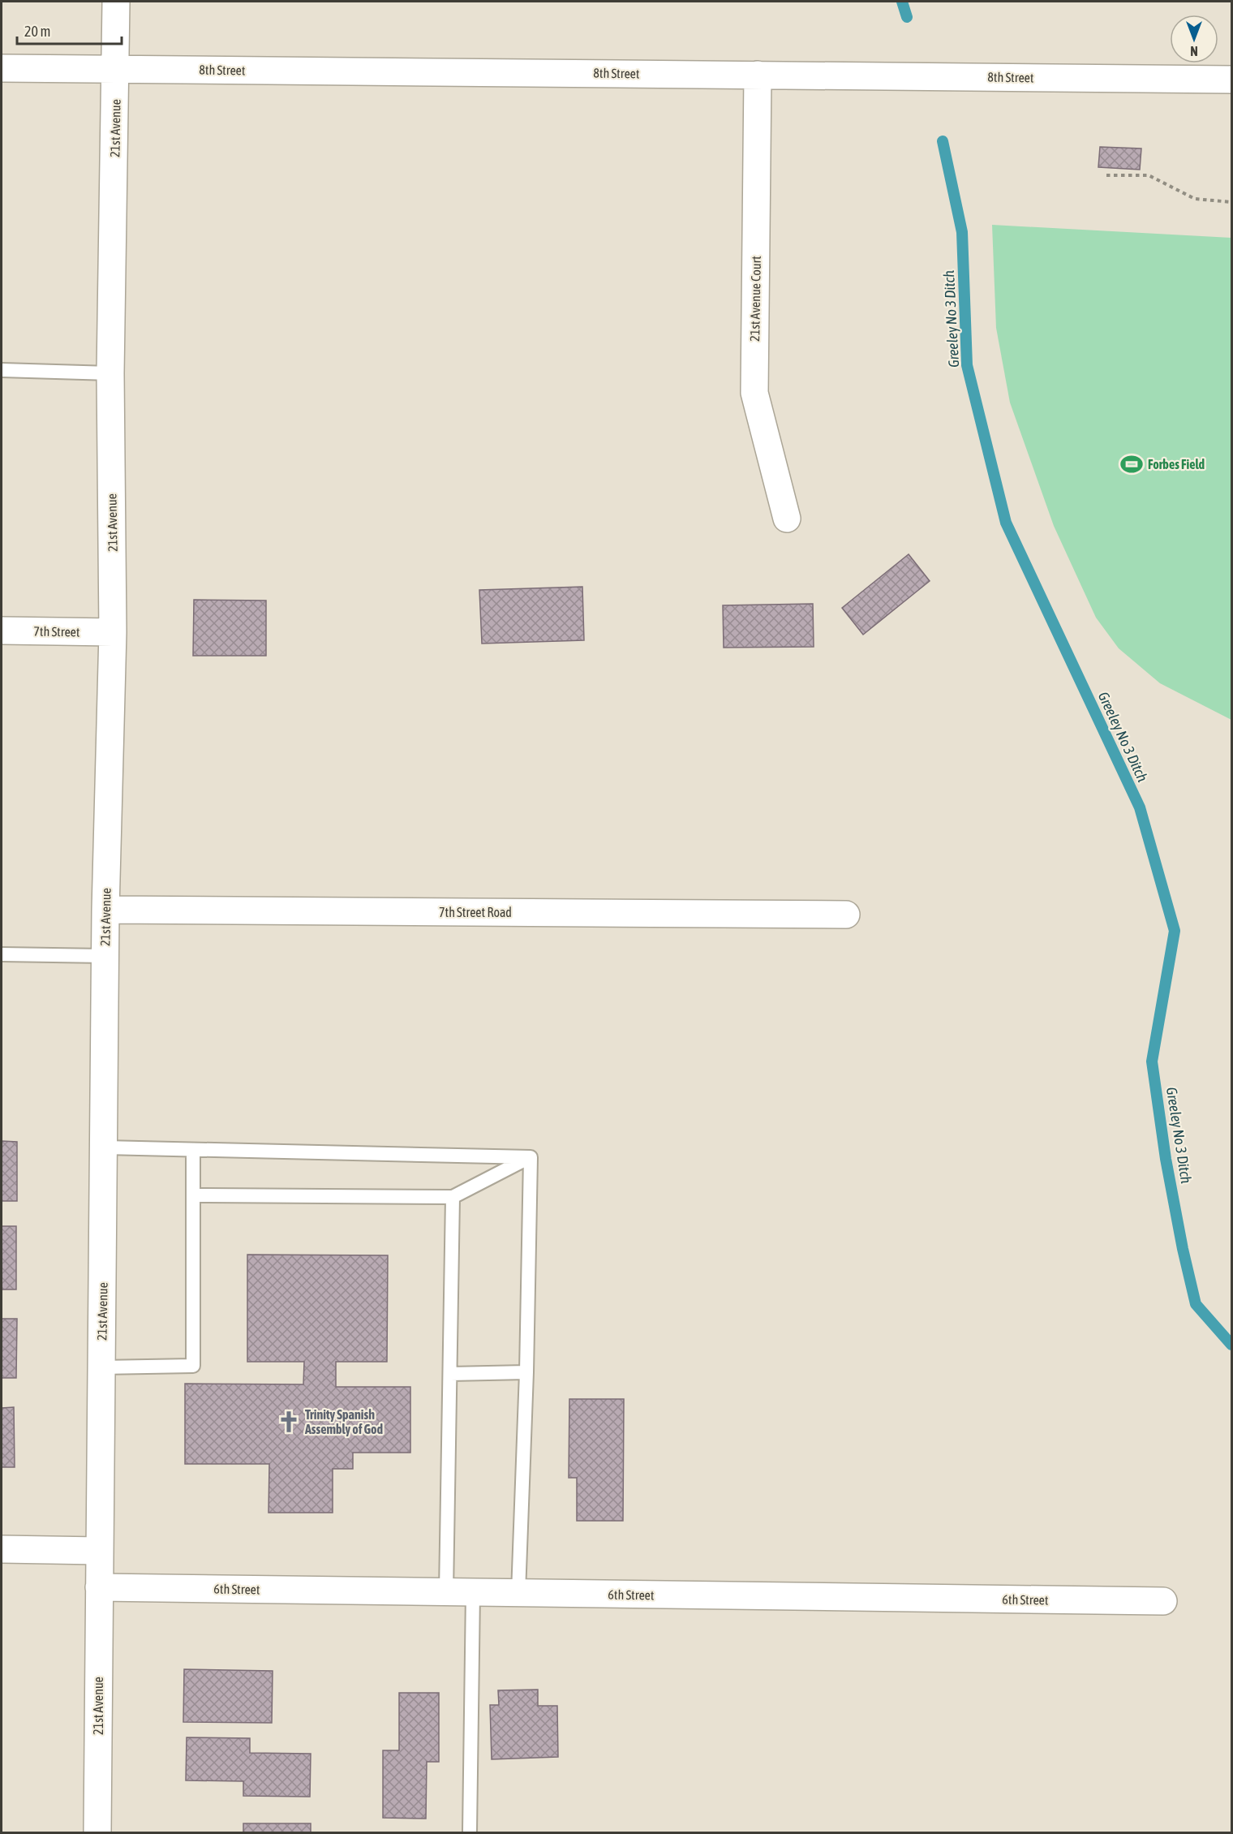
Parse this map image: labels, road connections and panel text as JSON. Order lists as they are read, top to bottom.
{
  "streets": {
    "street": [
      "8th Street",
      "21st Avenue",
      "21st Avenue Court",
      "7th Street",
      "7th Street Road",
      "6th Street"
    ]
  },
  "crossings": [
    ["8th Street", "21st Avenue"],
    ["8th Street", "21st Avenue Court"],
    ["21st Avenue", "7th Street"],
    ["21st Avenue", "7th Street Road"],
    ["21st Avenue", "6th Street"]
  ],
  "water": ["Greeley No 3 Ditch"],
  "places": {
    "sports": ["Forbes Field"],
    "church": ["Trinity Spanish Assembly of God"]
  },
  "scale_bar": "20 m",
  "north": "bottom"
}
